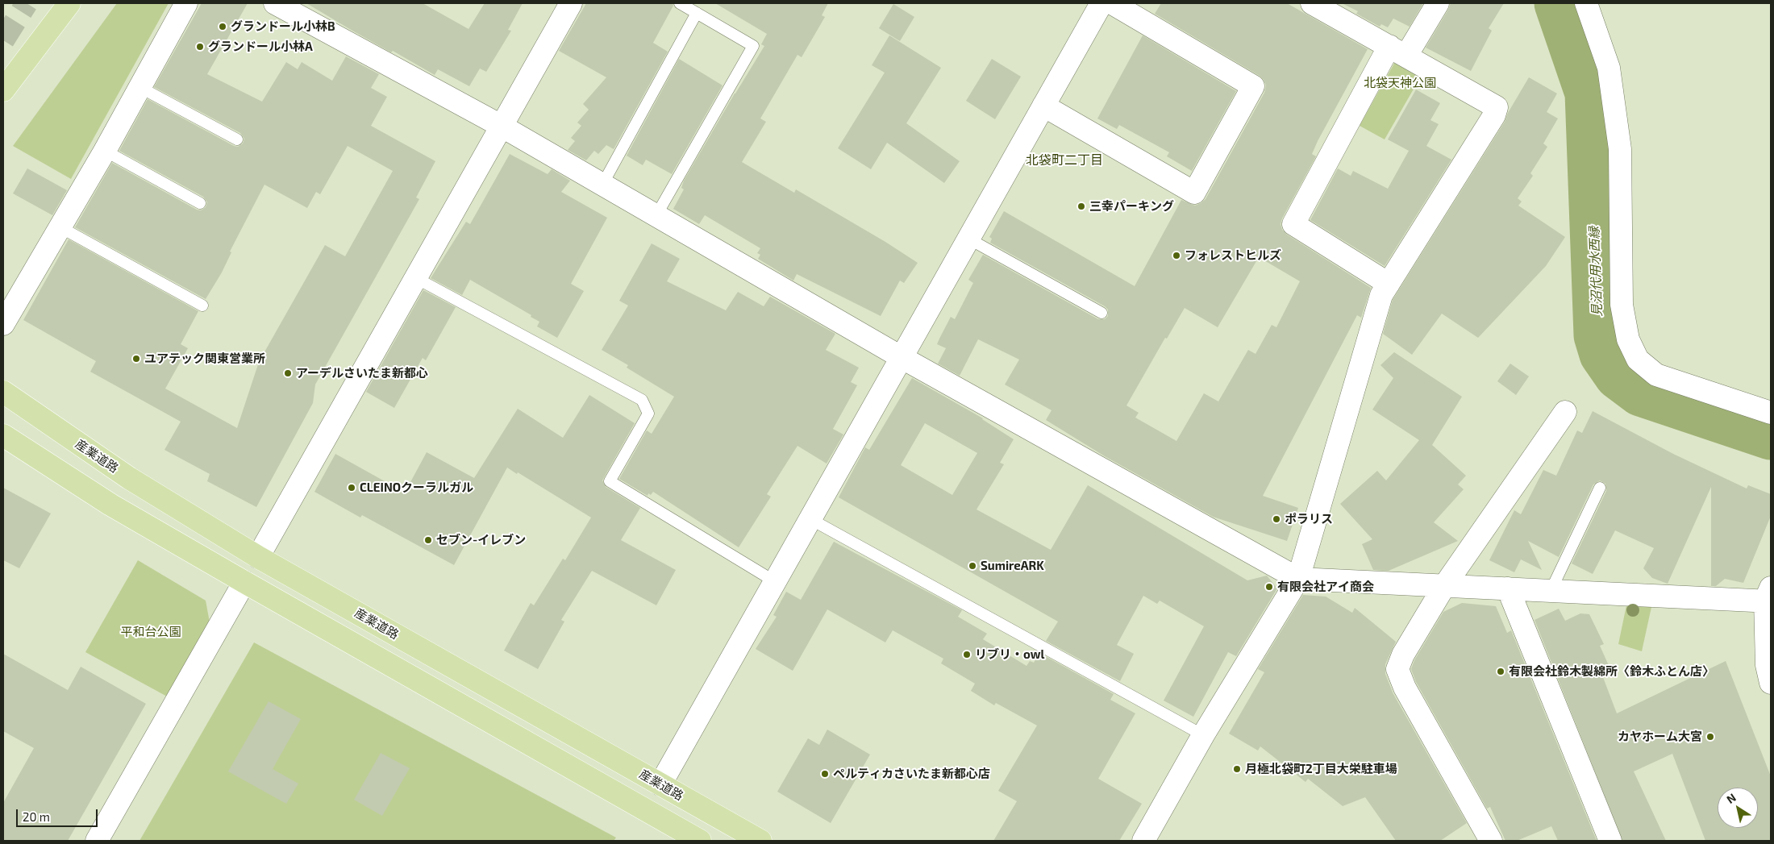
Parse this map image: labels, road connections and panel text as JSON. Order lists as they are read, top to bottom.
{
  "streets": {
    "main road": ["産業道路"]
  },
  "districts": ["北袋町二丁目"],
  "water": ["見沼代用水西縁"],
  "parks": ["北袋天神公園", "平和台公園"],
  "places": [
    "グランドール小林B",
    "グランドール小林A",
    "三幸パーキング",
    "フォレストヒルズ",
    "ユアテック関東営業所",
    "アーデルさいたま新都心",
    "CLEINOクーラルガル",
    "ポラリス",
    "セブン-イレブン",
    "SumireARK",
    "有限会社アイ商会",
    "リブリ・owl",
    "有限会社鈴木製綿所〈鈴木ふとん店〉",
    "カヤホーム大宮",
    "月極北袋町2丁目大栄駐車場",
    "ペルティカさいたま新都心店"
  ],
  "scale_bar": "20 m",
  "north": "top left"
}
